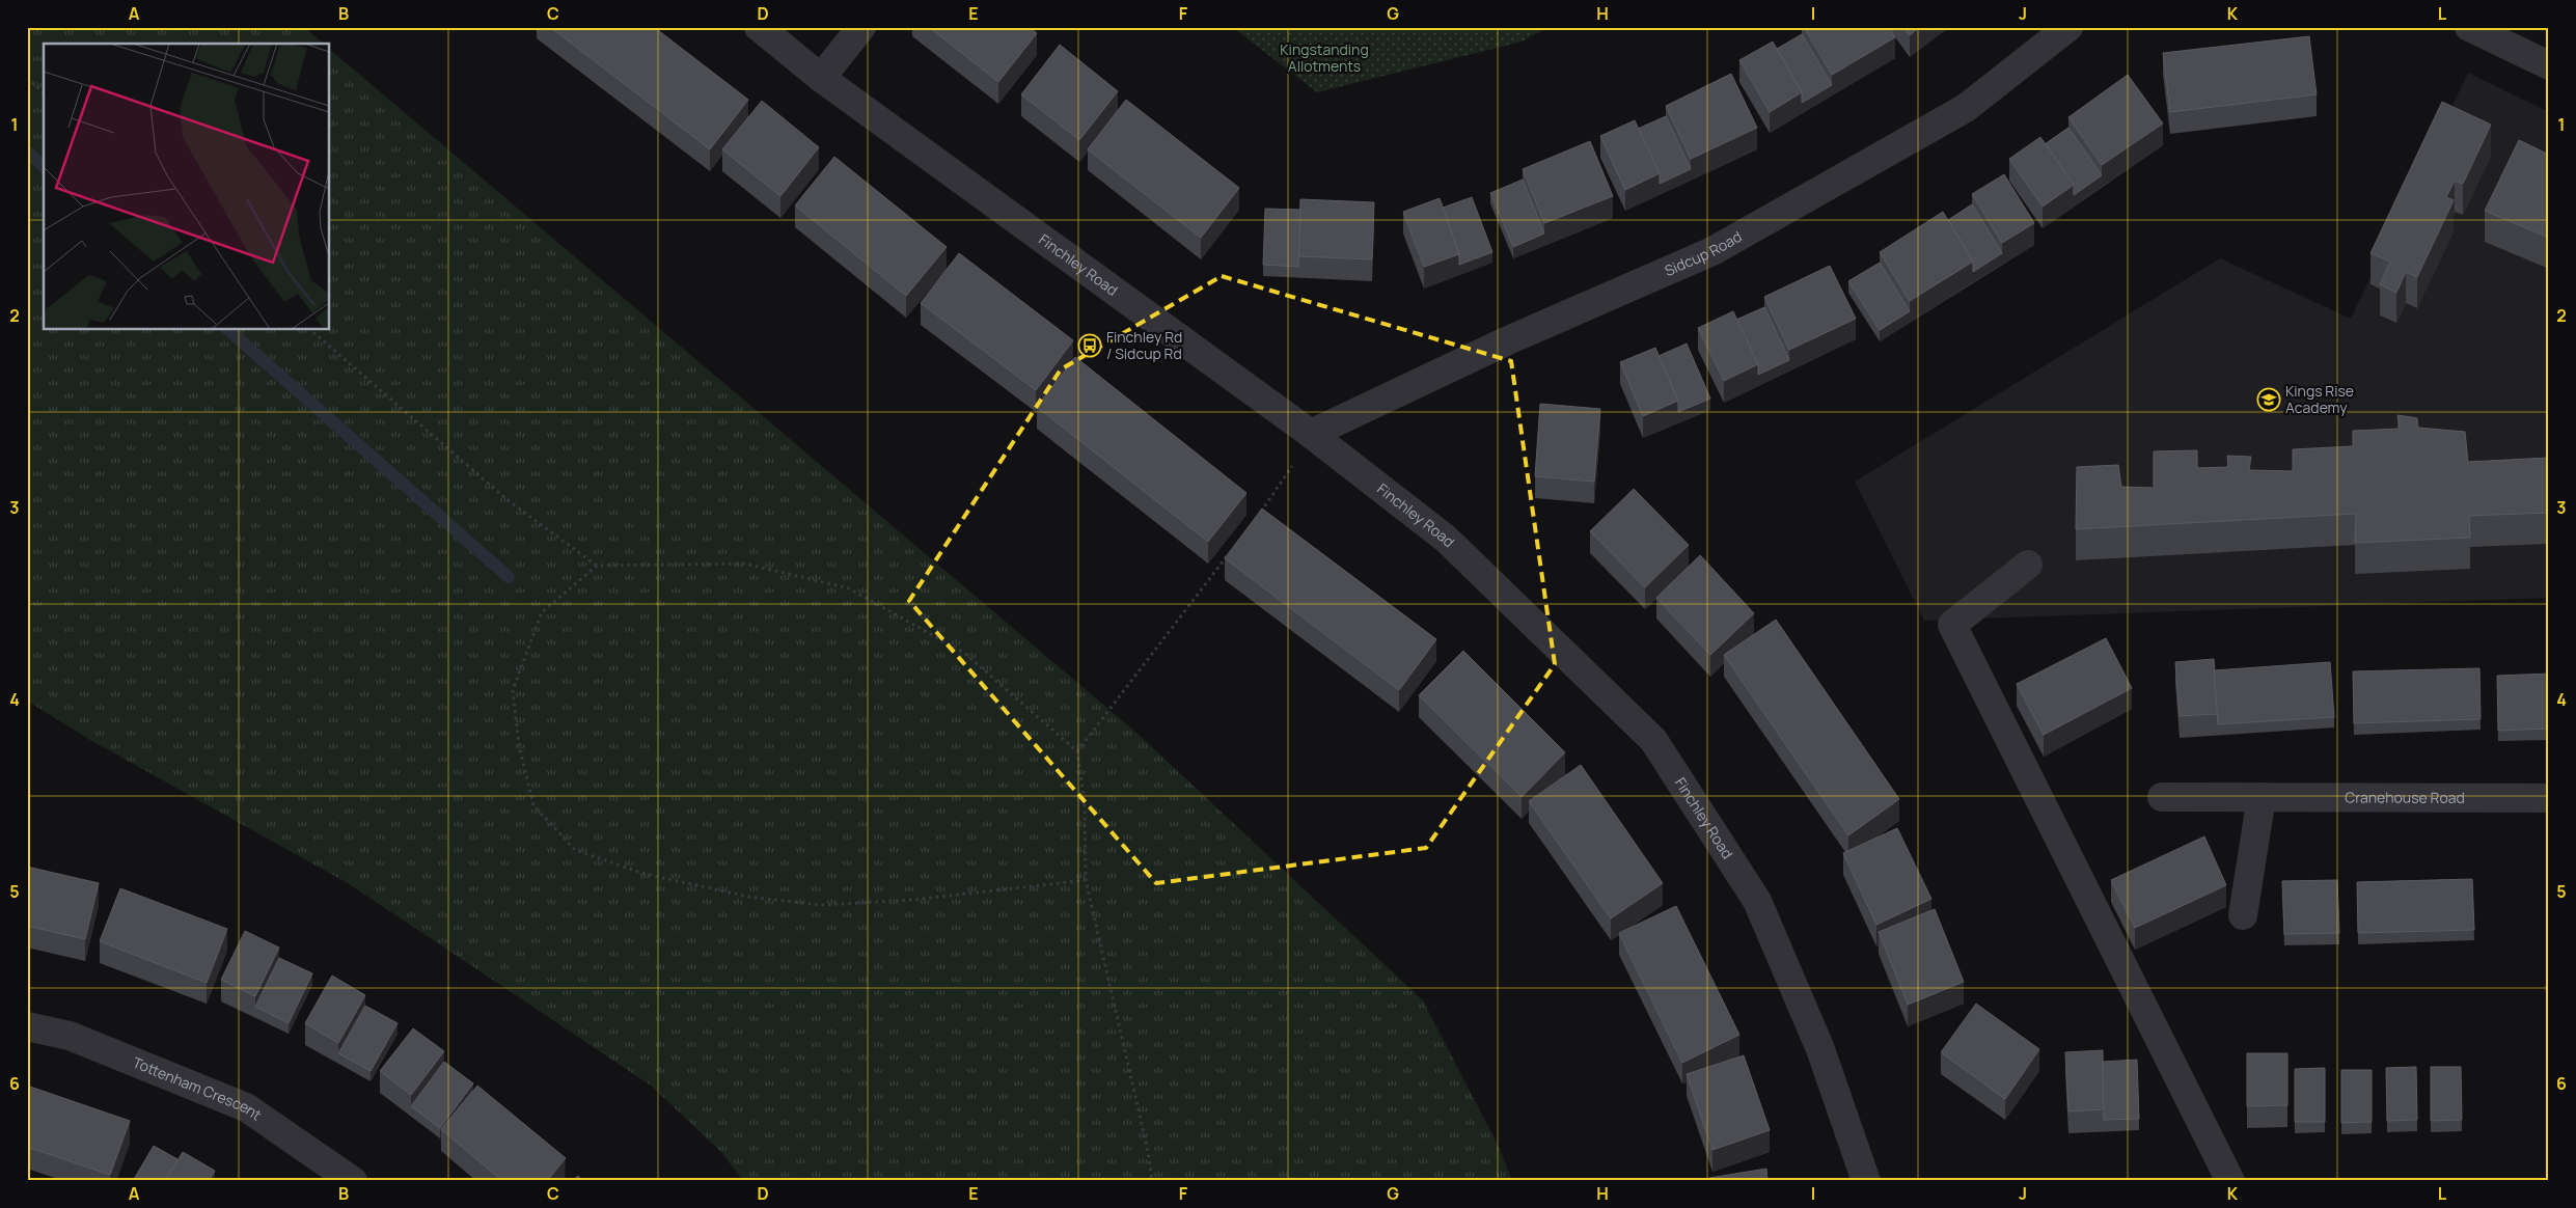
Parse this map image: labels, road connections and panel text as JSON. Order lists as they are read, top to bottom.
{
  "streets": {
    "street": [
      "Sidcup Road",
      "Finchley Road",
      "Cranehouse Road",
      "Tottenham Crescent"
    ]
  },
  "crossings": [
    ["Sidcup Road", "Finchley Road"]
  ],
  "parks": ["Kingstanding Allotments"],
  "places": {
    "bus stop": ["Finchley Rd / Sidcup Rd"],
    "school or university": ["Kings Rise Academy"]
  },
  "grid": {
    "columns": [
      "A",
      "B",
      "C",
      "D",
      "E",
      "F",
      "G",
      "H",
      "I",
      "J",
      "K",
      "L"
    ],
    "rows": [
      "1",
      "2",
      "3",
      "4",
      "5",
      "6"
    ]
  }
}
